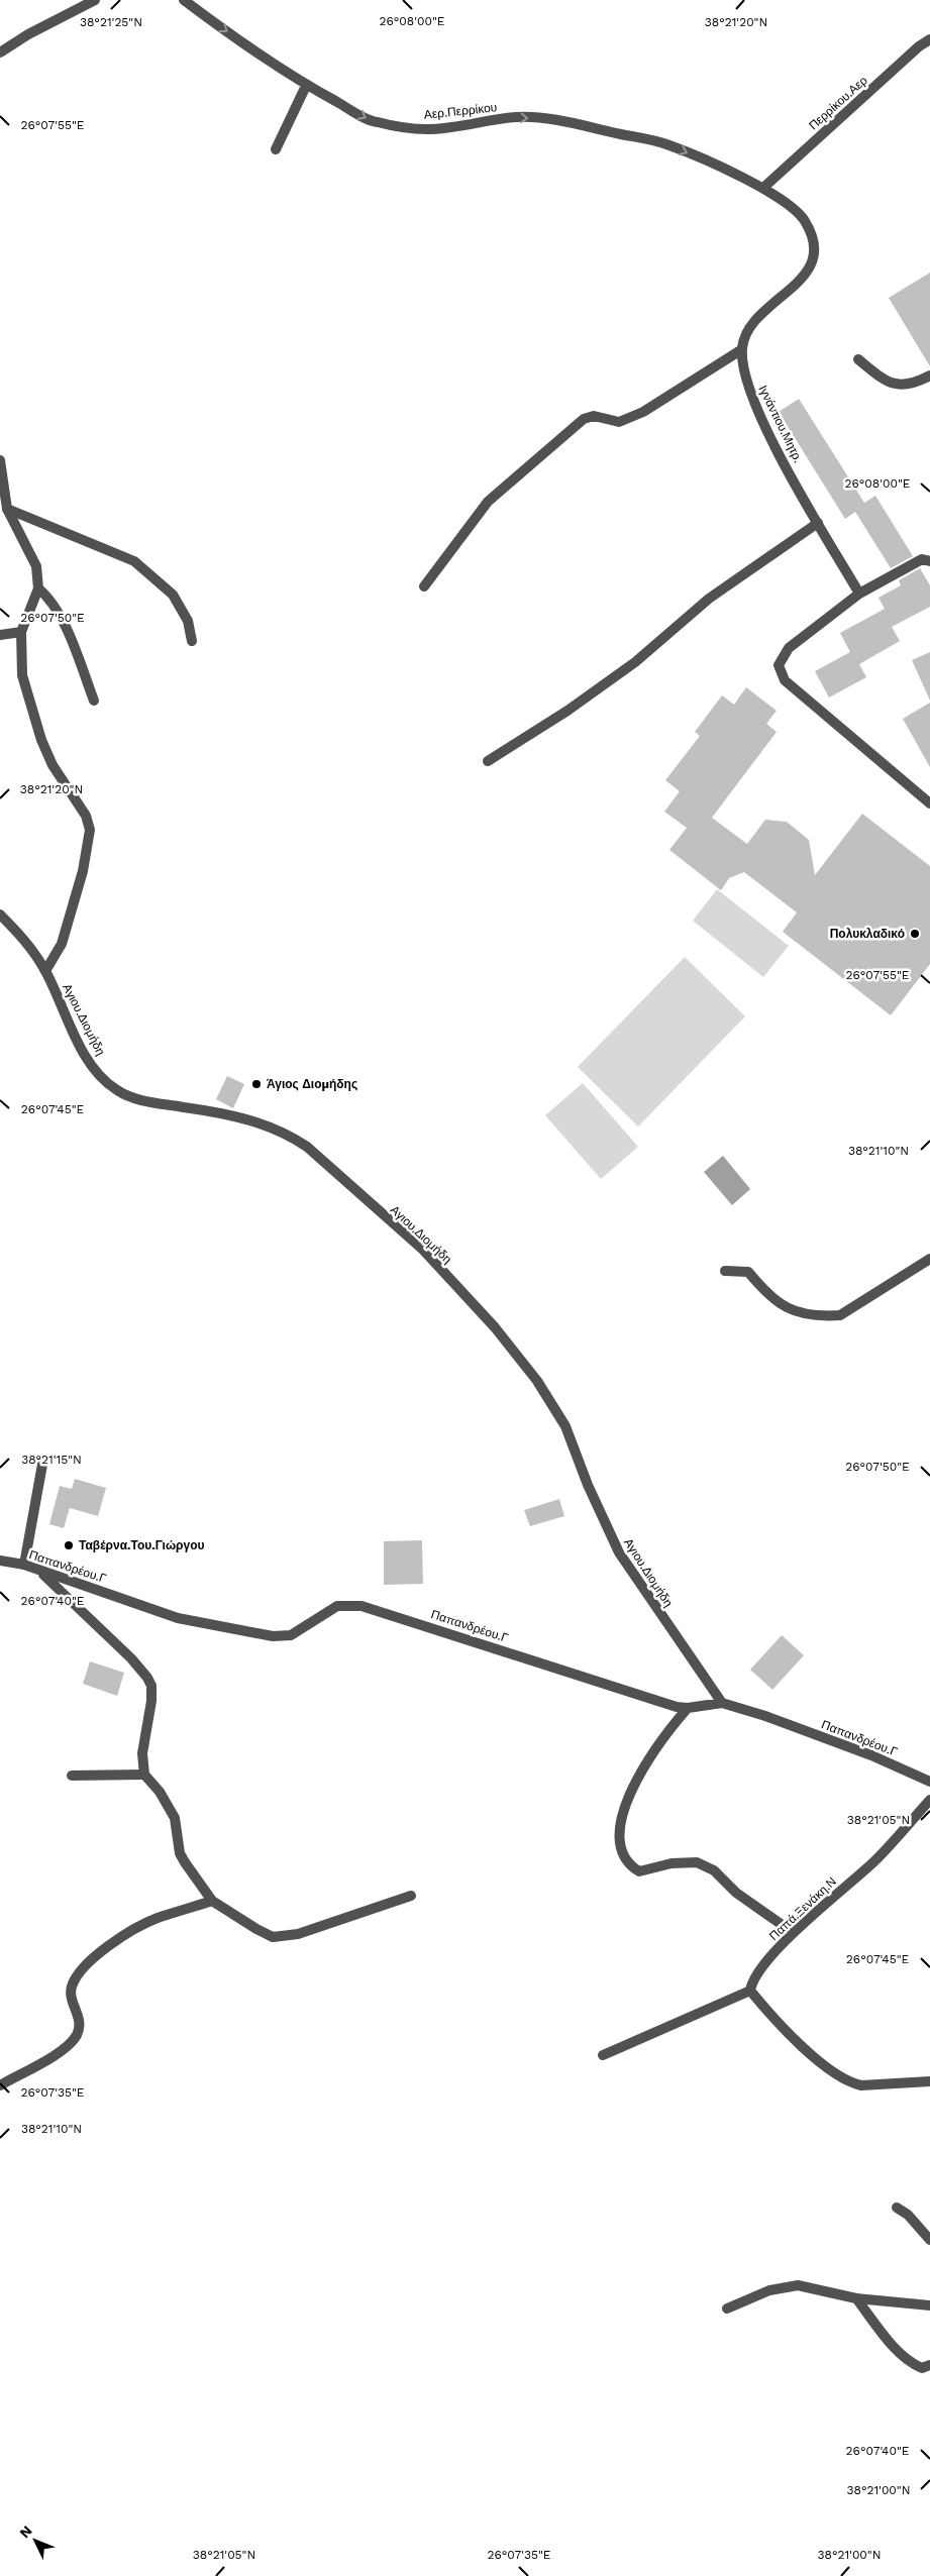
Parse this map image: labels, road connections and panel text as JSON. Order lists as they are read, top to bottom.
{
  "streets": {
    "street": [
      "Περρίκου.Αερ",
      "Αερ.Περρίκου",
      "Ιγνάντιου.Μητρ.",
      "Αγιου.Διομήδη",
      "Παπανδρέου.Γ",
      "Παπά.Ξενάκη.Ν"
    ]
  },
  "crossings": [
    ["Περρίκου.Αερ", "Αερ.Περρίκου"],
    ["Περρίκου.Αερ", "Ιγνάντιου.Μητρ."],
    ["Αερ.Περρίκου", "Ιγνάντιου.Μητρ."],
    ["Αγιου.Διομήδη", "Παπανδρέου.Γ"]
  ],
  "one_way": ["Αερ.Περρίκου"],
  "places": ["Πολυκλαδικό", "Άγιος Διομήδης", "Ταβέρνα.Του.Γιώργου"],
  "north": "top left",
  "coordinates": [
    "26°08'00\"E",
    "38°21'25\"N",
    "38°21'20\"N",
    "26°07'55\"E",
    "26°07'50\"E",
    "26°07'45\"E",
    "38°21'10\"N",
    "38°21'15\"N",
    "26°07'40\"E",
    "38°21'05\"N",
    "26°07'35\"E",
    "38°21'00\"N"
  ]
}
